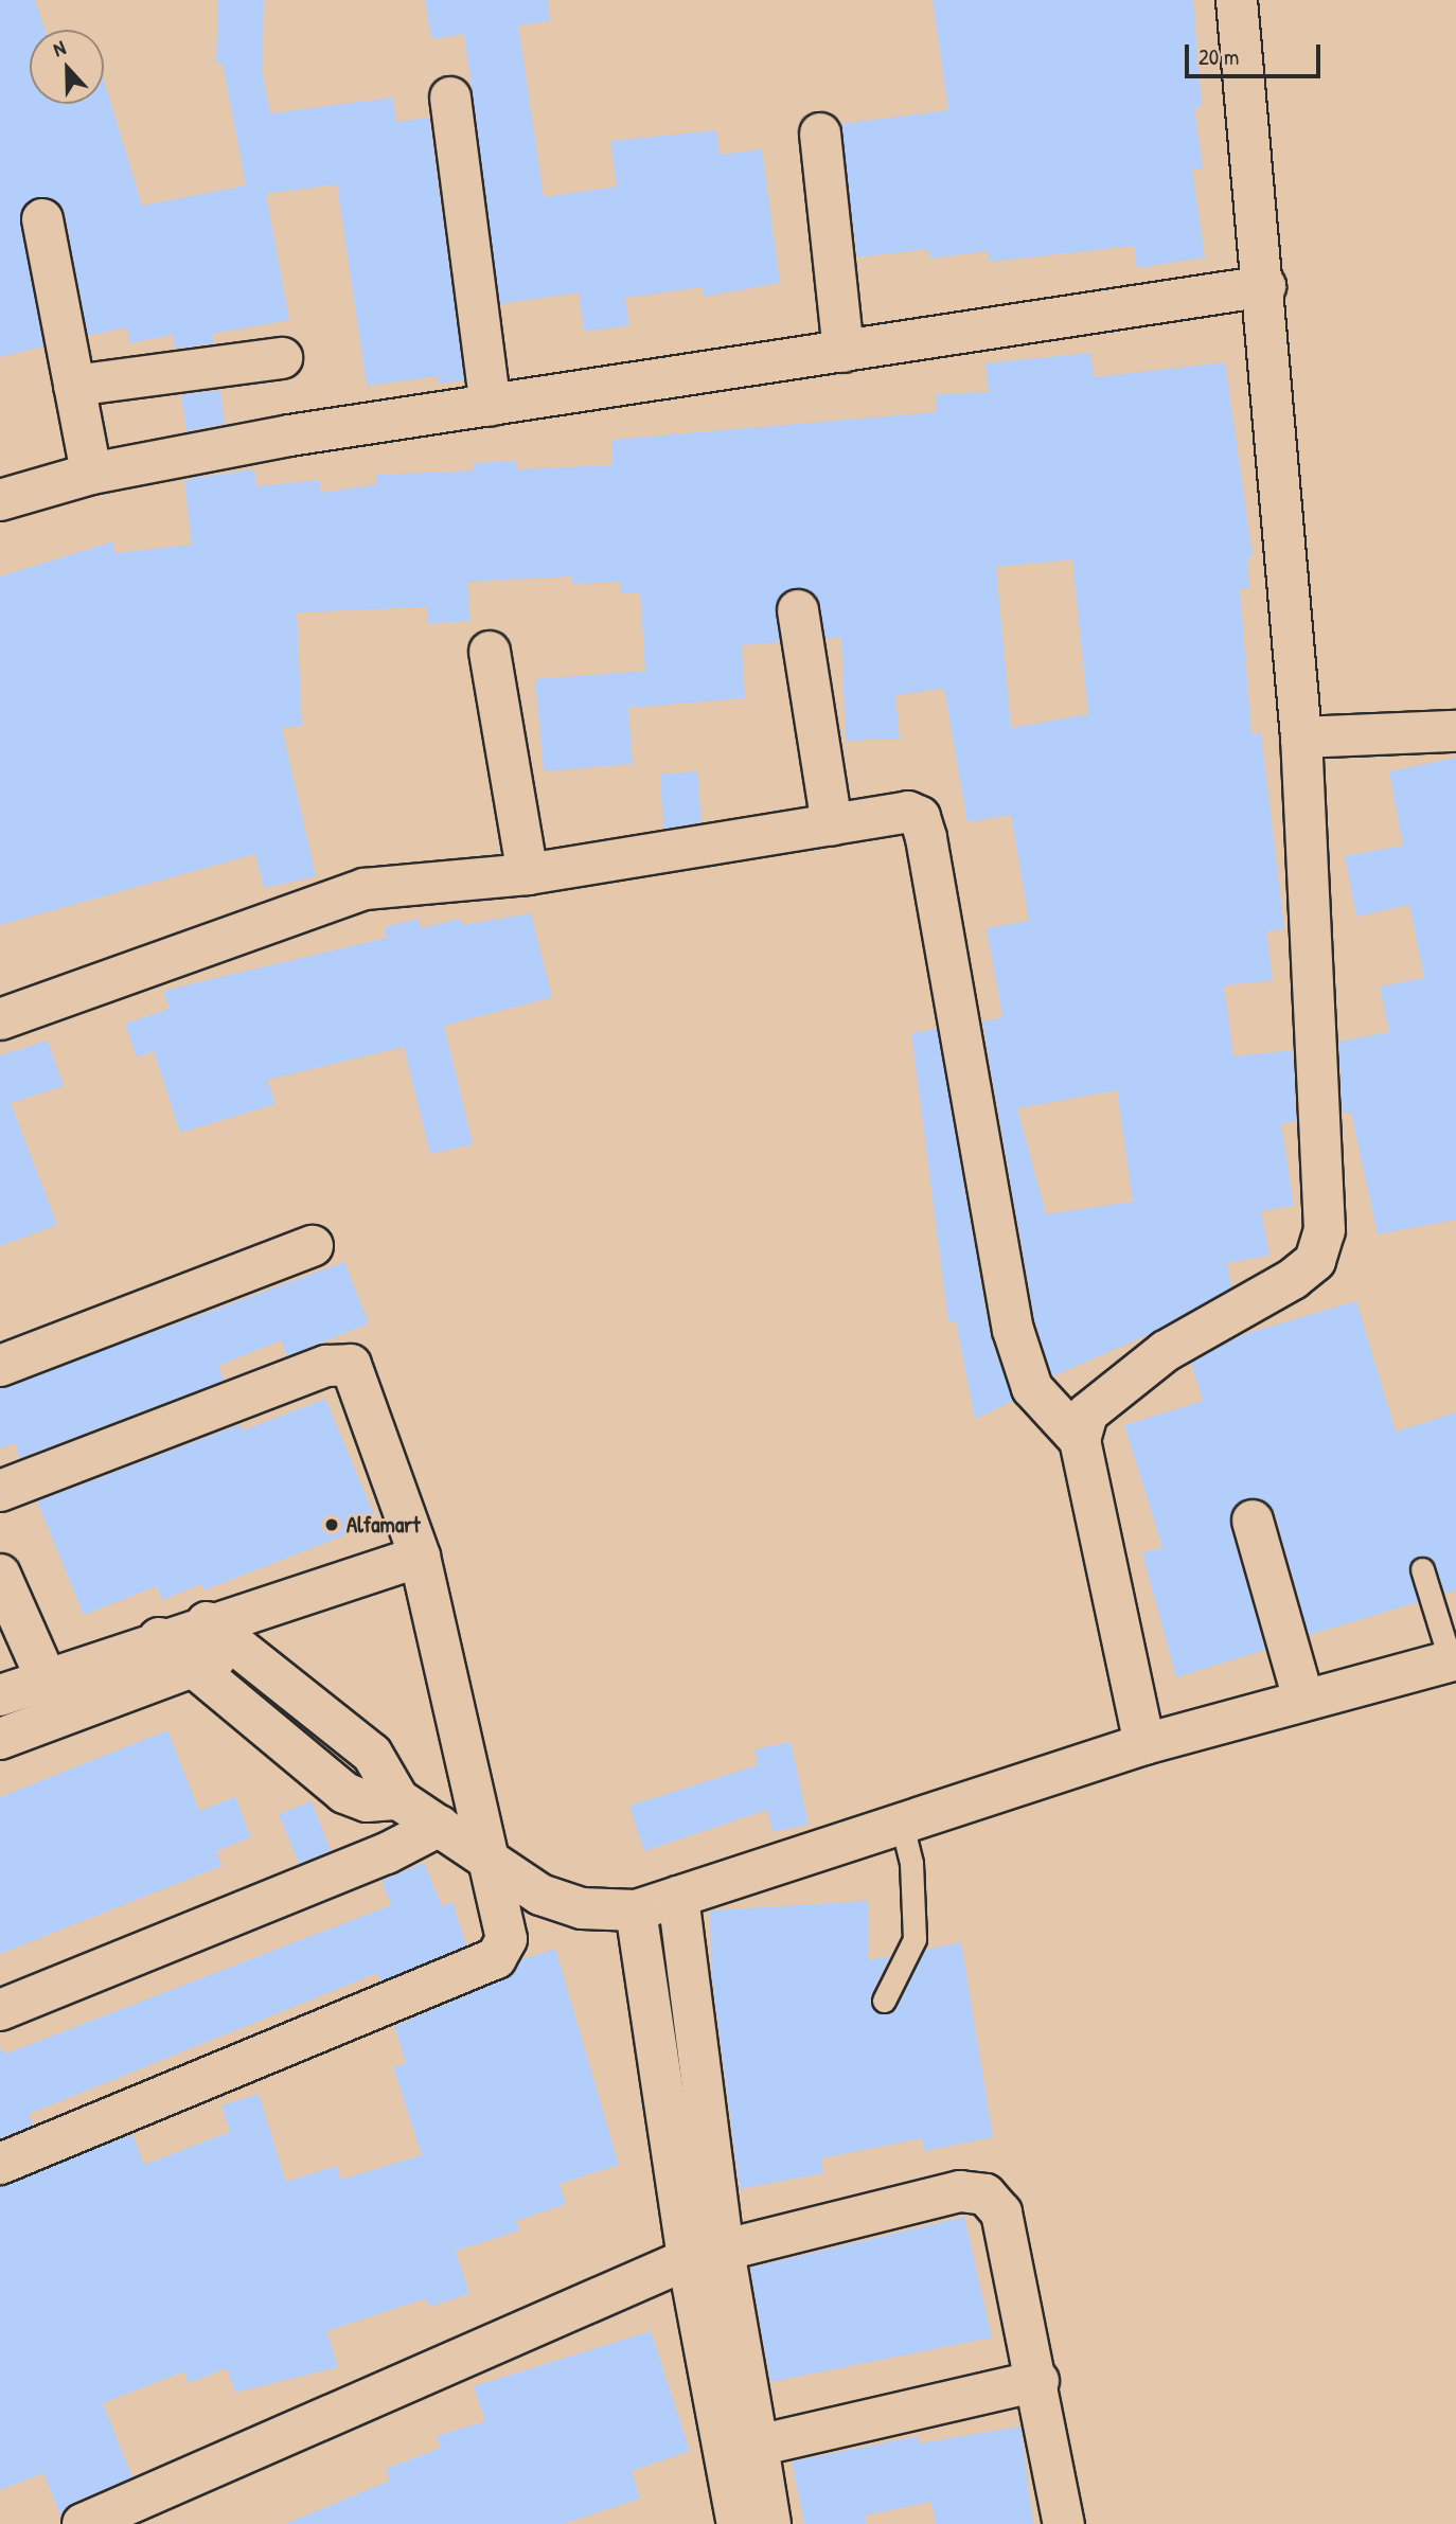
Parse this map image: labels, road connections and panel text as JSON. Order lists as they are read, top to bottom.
{
  "places": ["Alfamart"],
  "scale_bar": "20 m",
  "north": "top"
}
